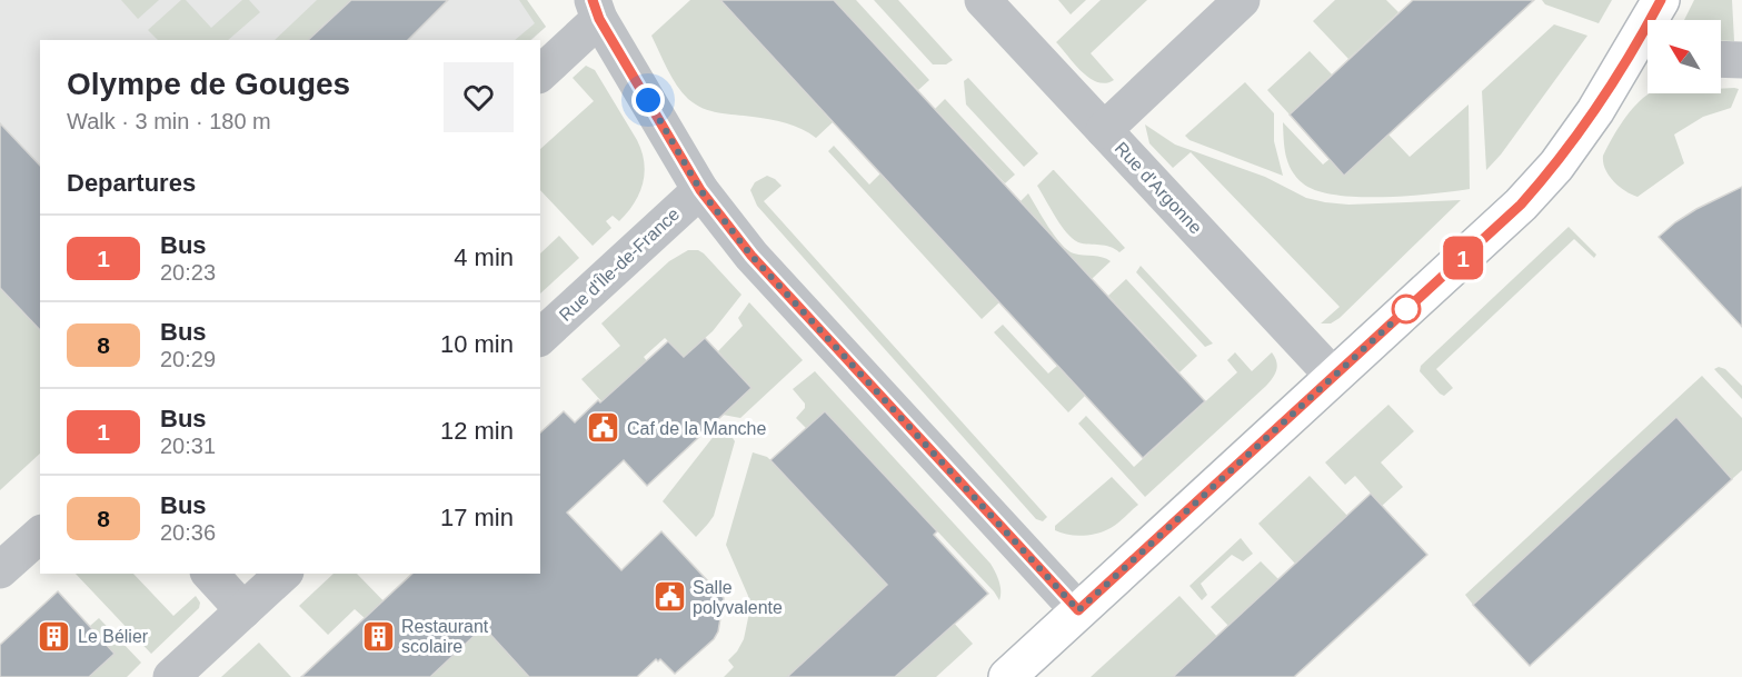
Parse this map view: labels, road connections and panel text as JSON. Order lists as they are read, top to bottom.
{
  "streets": {
    "street": ["Rue d'Argonne", "Rue d'Île-de-France"]
  },
  "places": {
    "public building": ["Caf de la Manche", "Salle polyvalente"],
    "building": ["Le Bélier", "Restaurant scolaire"]
  },
  "lines": ["bus line 1"],
  "north": "top left",
  "page": {
    "on_map": "1",
    "heading": [
      ["Olympe de Gouges", "Walk · 3 min · 180 m"],
      "Departures"
    ],
    "list": [
      {
        "mark": "1",
        "name": "Bus",
        "note": "20:23",
        "value": "4 min"
      },
      {
        "mark": "8",
        "name": "Bus",
        "note": "20:29",
        "value": "10 min"
      },
      {
        "mark": "1",
        "name": "Bus",
        "note": "20:31",
        "value": "12 min"
      },
      {
        "mark": "8",
        "name": "Bus",
        "note": "20:36",
        "value": "17 min"
      }
    ]
  }
}
